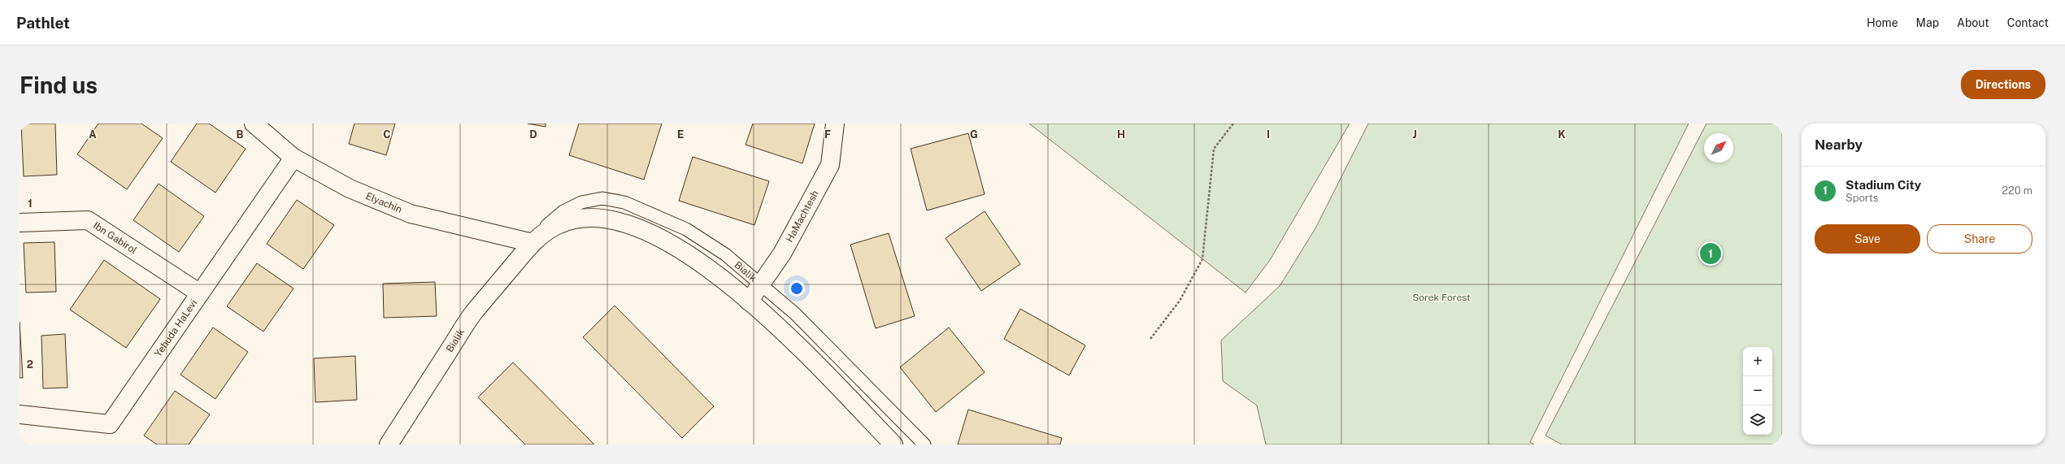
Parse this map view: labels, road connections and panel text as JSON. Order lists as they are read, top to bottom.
{
  "streets": {
    "street": [
      "Elyachin",
      "HaMachtesh",
      "Ibn Gabirol",
      "Bialik",
      "Yehuda HaLevi"
    ]
  },
  "crossings": [
    ["Elyachin", "Bialik"],
    ["Elyachin", "Yehuda HaLevi"],
    ["HaMachtesh", "Bialik"],
    ["Ibn Gabirol", "Yehuda HaLevi"]
  ],
  "parks": ["Sorek Forest"],
  "north": "top right",
  "page": {
    "header": "Pathlet",
    "nav": [
      "Home",
      "Map",
      "About",
      "Contact"
    ],
    "buttons": [
      "Directions",
      ["Save", "Share"]
    ],
    "title": "Find us",
    "heading": "Nearby",
    "list": [
      {
        "mark": "1",
        "name": "Stadium City",
        "note": "Sports",
        "value": "220 m"
      }
    ],
    "pins": "1",
    "map_buttons": ["+", "−"]
  },
  "grid": {
    "columns": [
      "A",
      "B",
      "C",
      "D",
      "E",
      "F",
      "G",
      "H",
      "I",
      "J",
      "K"
    ],
    "rows": ["1", "2"]
  }
}
